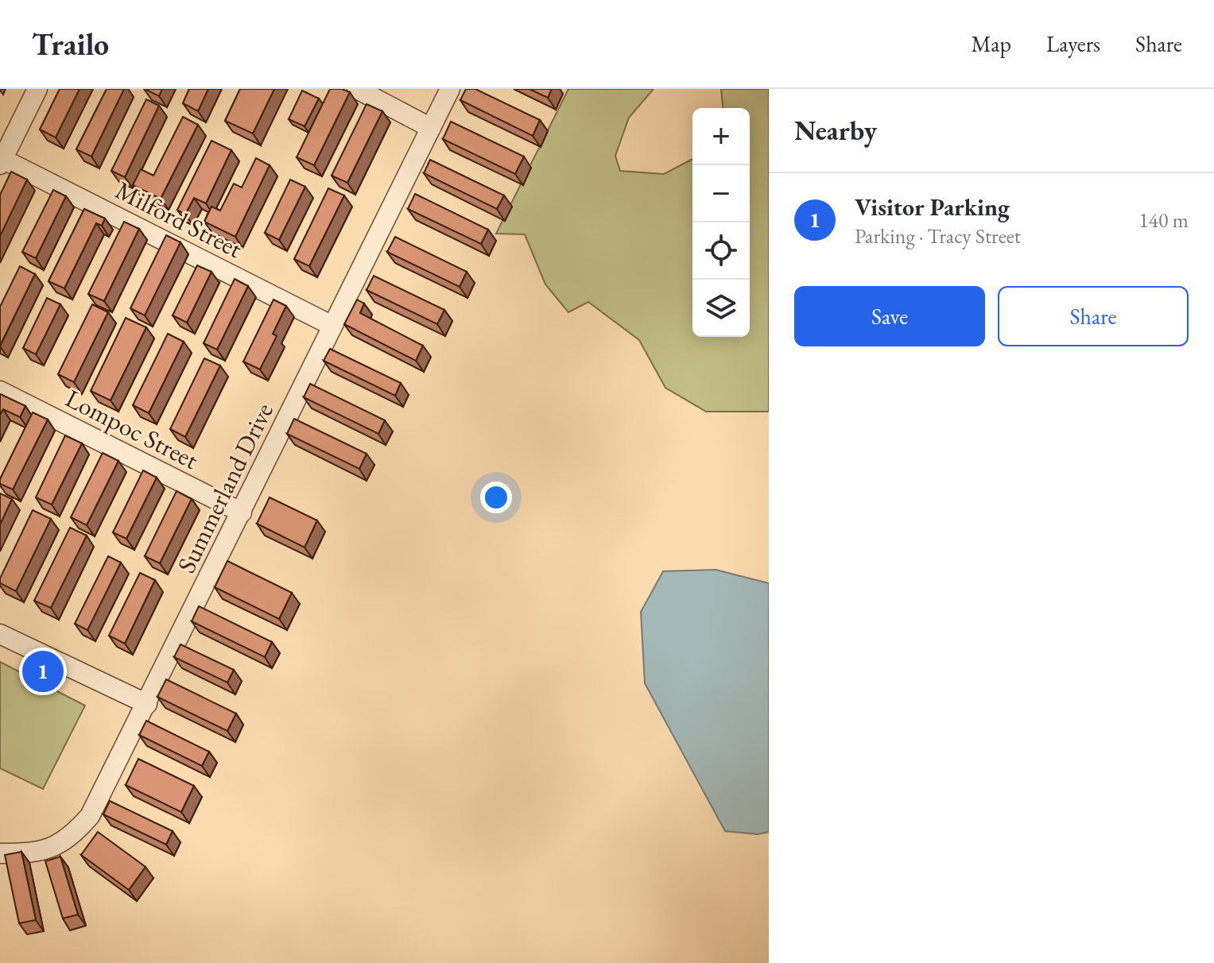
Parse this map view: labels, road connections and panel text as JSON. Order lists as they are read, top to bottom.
{
  "streets": {
    "street": ["Milford Street", "Lompoc Street", "Summerland Drive"]
  },
  "crossings": [
    ["Milford Street", "Summerland Drive"],
    ["Lompoc Street", "Summerland Drive"]
  ],
  "page": {
    "header": "Trailo",
    "nav": ["Map", "Layers", "Share"],
    "heading": "Nearby",
    "map_buttons": ["+", "−"],
    "list": [
      {
        "mark": "1",
        "name": "Visitor Parking",
        "note": "Parking · Tracy Street",
        "value": "140 m"
      }
    ],
    "buttons": ["Save", "Share"],
    "pins": "1"
  }
}
